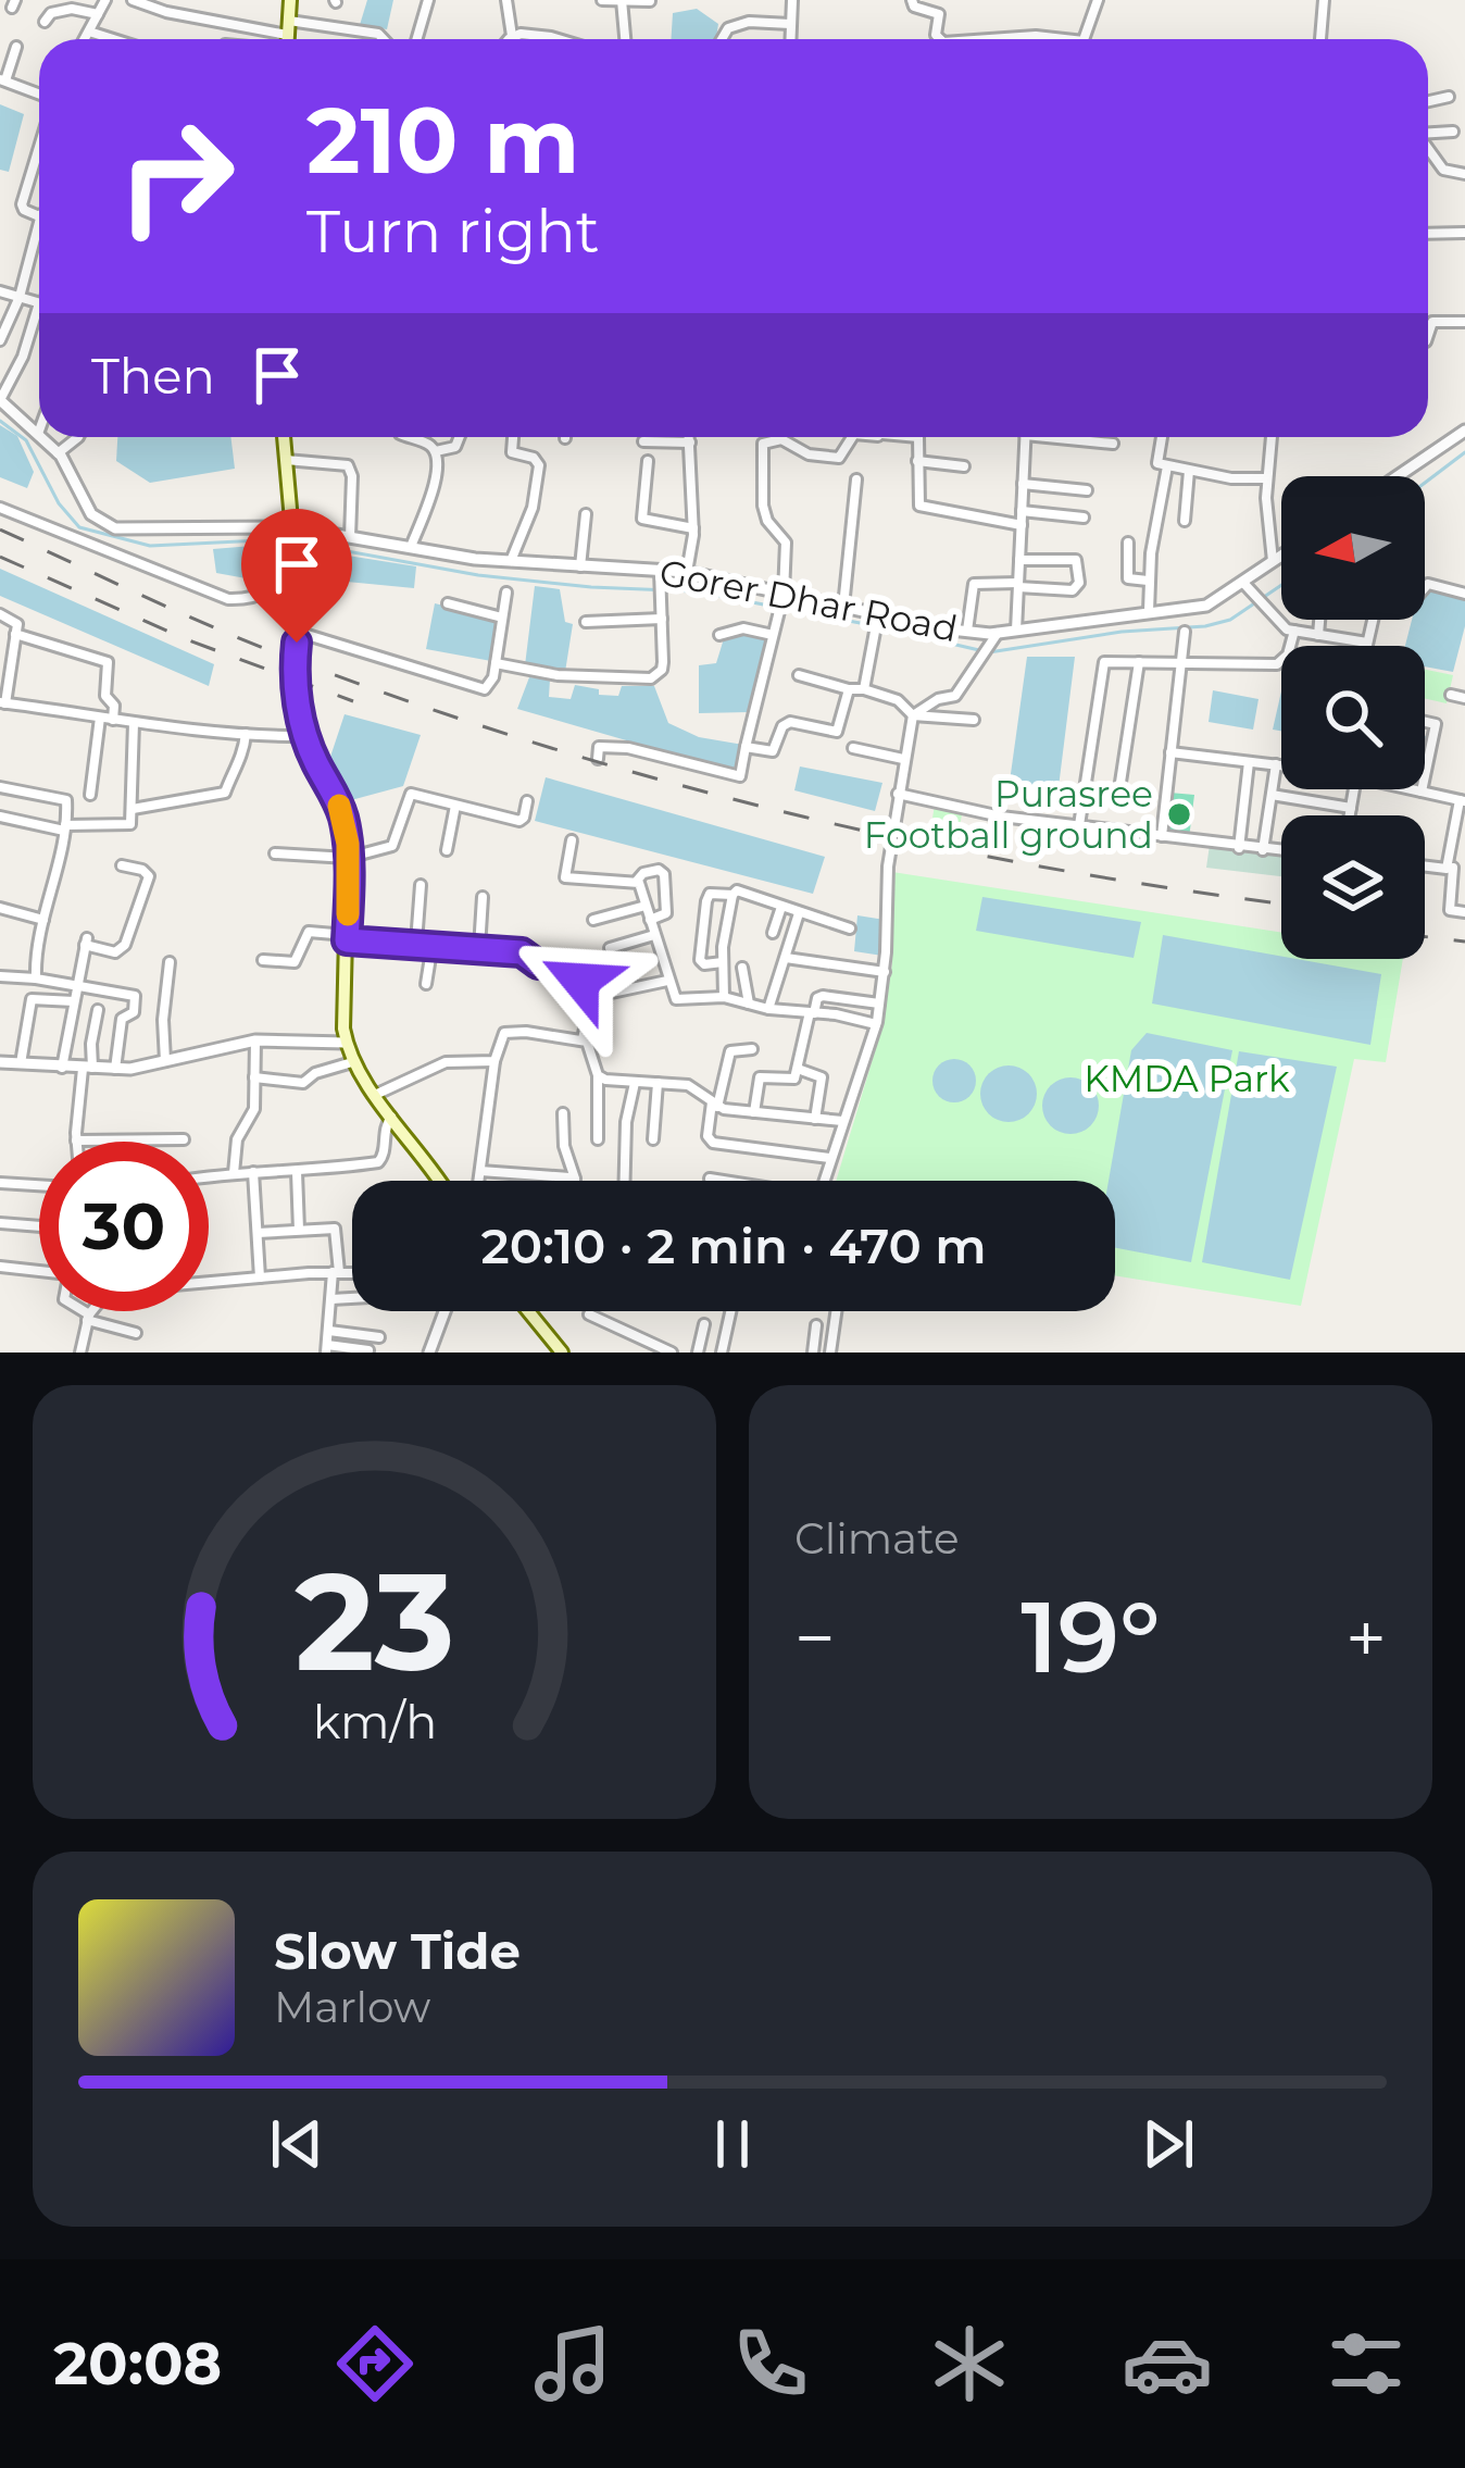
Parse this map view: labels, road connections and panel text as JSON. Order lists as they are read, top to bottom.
{
  "streets": {
    "street": ["Gorer Dhar Road"]
  },
  "parks": ["KMDA Park"],
  "places": ["Purasree Football ground"],
  "north": "left",
  "page": {
    "turn": ["210 m", "Turn right"],
    "then": "Then",
    "limit": "30",
    "trip": "20:10 · 2 min · 470 m",
    "tile": "Climate",
    "heat": ["−", "19°", "+"],
    "song": ["Slow Tide", "Marlow"],
    "tabs": "20:08",
    "gauge": ["23", "km/h"]
  }
}
